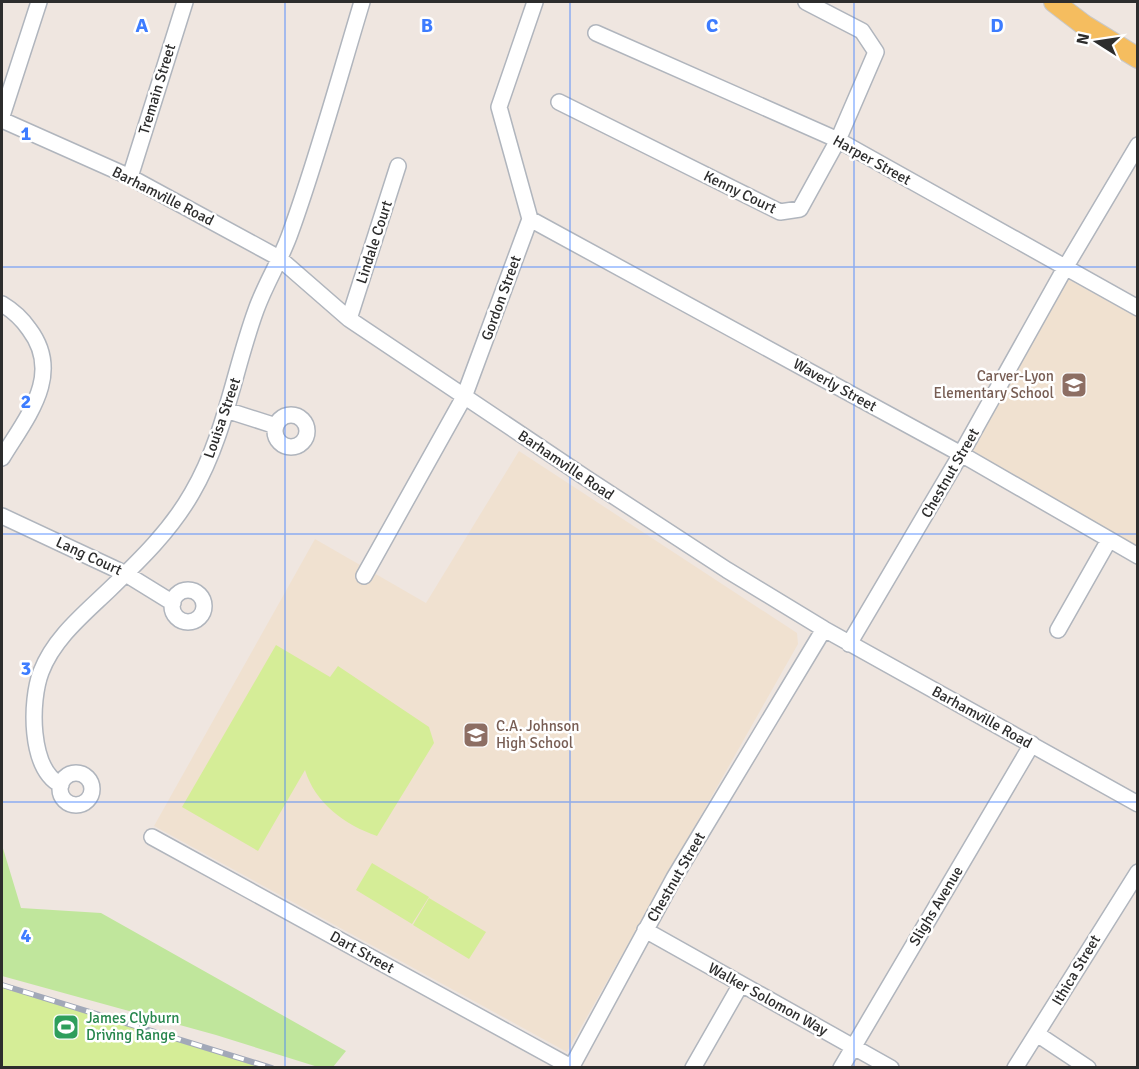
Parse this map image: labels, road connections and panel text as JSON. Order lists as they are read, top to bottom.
{
  "streets": {
    "street": [
      "Tremain Street",
      "Harper Street",
      "Kenny Court",
      "Barhamville Road",
      "Lindale Court",
      "Gordon Street",
      "Waverly Street",
      "Louisa Street",
      "Chestnut Street",
      "Lang Court",
      "Slighs Avenue",
      "Dart Street",
      "Ithica Street",
      "Walker Solomon Way"
    ]
  },
  "crossings": [
    ["Tremain Street", "Barhamville Road"],
    ["Harper Street", "Kenny Court"],
    ["Harper Street", "Chestnut Street"],
    ["Barhamville Road", "Lindale Court"],
    ["Barhamville Road", "Gordon Street"],
    ["Barhamville Road", "Louisa Street"],
    ["Barhamville Road", "Chestnut Street"],
    ["Barhamville Road", "Slighs Avenue"],
    ["Gordon Street", "Waverly Street"],
    ["Waverly Street", "Chestnut Street"],
    ["Louisa Street", "Lang Court"],
    ["Chestnut Street", "Dart Street"],
    ["Chestnut Street", "Walker Solomon Way"],
    ["Slighs Avenue", "Walker Solomon Way"]
  ],
  "places": {
    "school or university": ["Carver-Lyon Elementary School", "C.A. Johnson High School"],
    "sports": ["James Clyburn Driving Range"]
  },
  "north": "left",
  "grid": {
    "columns": [
      "A",
      "B",
      "C",
      "D"
    ],
    "rows": [
      "1",
      "2",
      "3",
      "4"
    ]
  }
}
